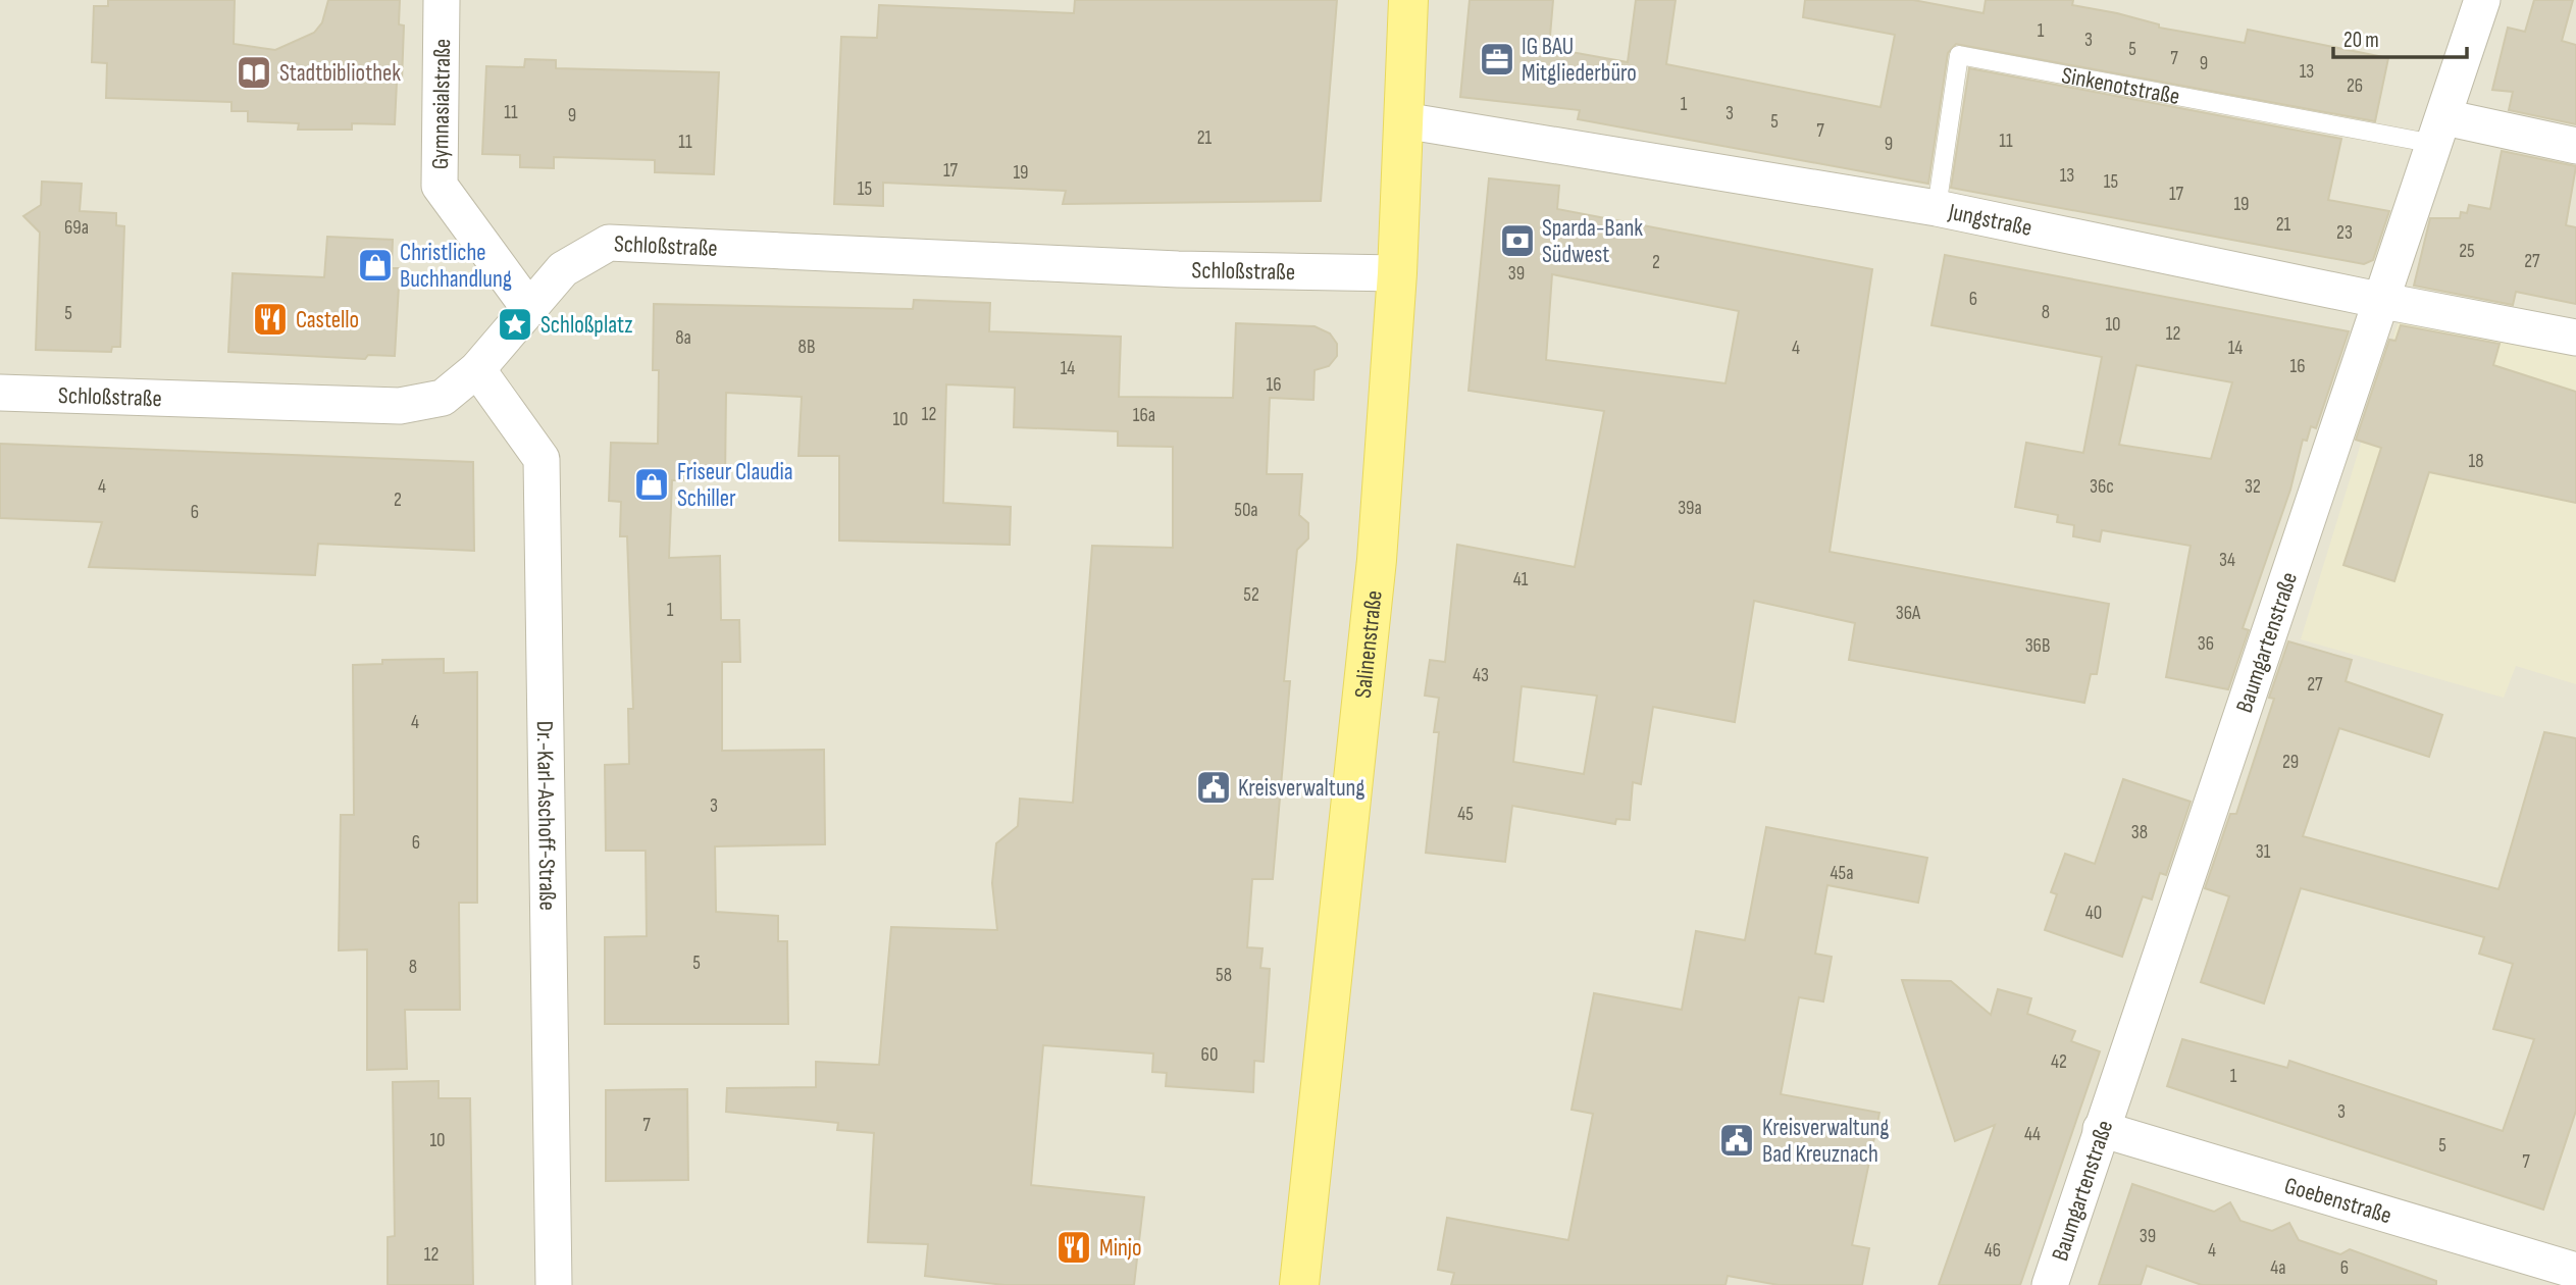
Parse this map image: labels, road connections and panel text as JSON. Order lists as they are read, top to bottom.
{
  "streets": {
    "main road": ["Salinenstraße"],
    "street": [
      "Sinkenotstraße",
      "Gymnasialstraße",
      "Jungstraße",
      "Schloßstraße",
      "Baumgartenstraße",
      "Dr.-Karl-Aschoff-Straße",
      "Goebenstraße"
    ]
  },
  "crossings": [
    ["Sinkenotstraße", "Jungstraße"],
    ["Sinkenotstraße", "Baumgartenstraße"],
    ["Gymnasialstraße", "Schloßstraße"],
    ["Jungstraße", "Baumgartenstraße"],
    ["Jungstraße", "Salinenstraße"],
    ["Schloßstraße", "Salinenstraße"],
    ["Schloßstraße", "Dr.-Karl-Aschoff-Straße"],
    ["Baumgartenstraße", "Goebenstraße"]
  ],
  "places": {
    "office": ["IG BAU Mitgliederbüro"],
    "library": ["Stadtbibliothek"],
    "bank": ["Sparda-Bank Südwest"],
    "shop": ["Christliche Buchhandlung", "Friseur Claudia Schiller"],
    "restaurant": ["Castello", "Minjo"],
    "place": ["Schloßplatz"],
    "public building": ["Kreisverwaltung", "Kreisverwaltung Bad Kreuznach"]
  },
  "house_numbers": [
    "1",
    "3",
    "5",
    "7",
    "9",
    "13",
    "26",
    "1",
    "11",
    "3",
    "9",
    "5",
    "7",
    "21",
    "11",
    "11",
    "9",
    "17",
    "19",
    "13",
    "15",
    "15",
    "17",
    "19",
    "21",
    "69a",
    "23",
    "25",
    "27",
    "2",
    "39",
    "6",
    "8",
    "5",
    "10",
    "12",
    "8a",
    "8B",
    "4",
    "14",
    "16",
    "14",
    "16",
    "12",
    "16a",
    "10",
    "18",
    "4",
    "36c",
    "32",
    "2",
    "39a",
    "50a",
    "6",
    "34",
    "41",
    "52",
    "1",
    "36A",
    "36",
    "36B",
    "43",
    "27",
    "4",
    "29",
    "3",
    "45",
    "38",
    "6",
    "31",
    "45a",
    "40",
    "5",
    "8",
    "58",
    "60",
    "42",
    "1",
    "3",
    "7",
    "44",
    "10",
    "5",
    "7",
    "39",
    "46",
    "4",
    "12",
    "4a",
    "6"
  ],
  "scale_bar": "20 m"
}
